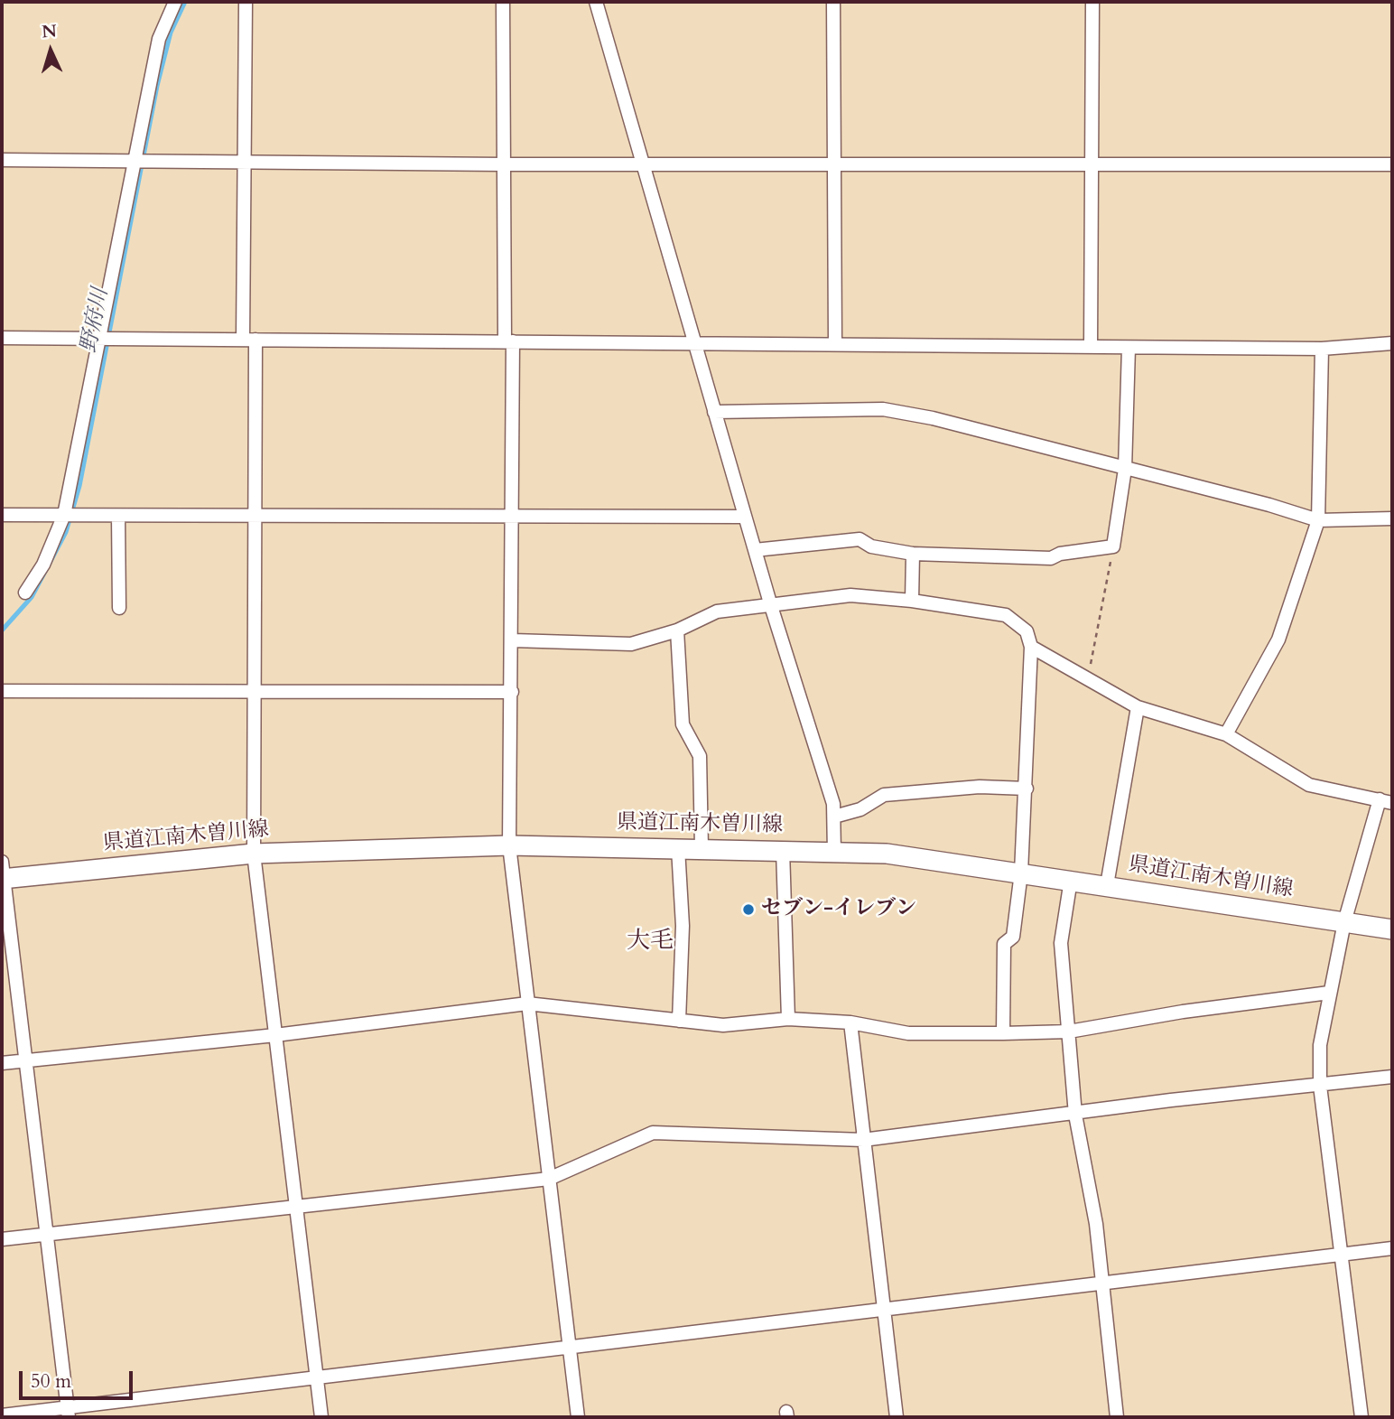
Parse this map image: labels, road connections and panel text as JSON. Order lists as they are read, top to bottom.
{
  "streets": {
    "main road": ["県道江南木曽川線"]
  },
  "districts": ["大毛"],
  "water": ["野府川"],
  "places": ["セブン-イレブン"],
  "scale_bar": "50 m",
  "north": "top"
}
